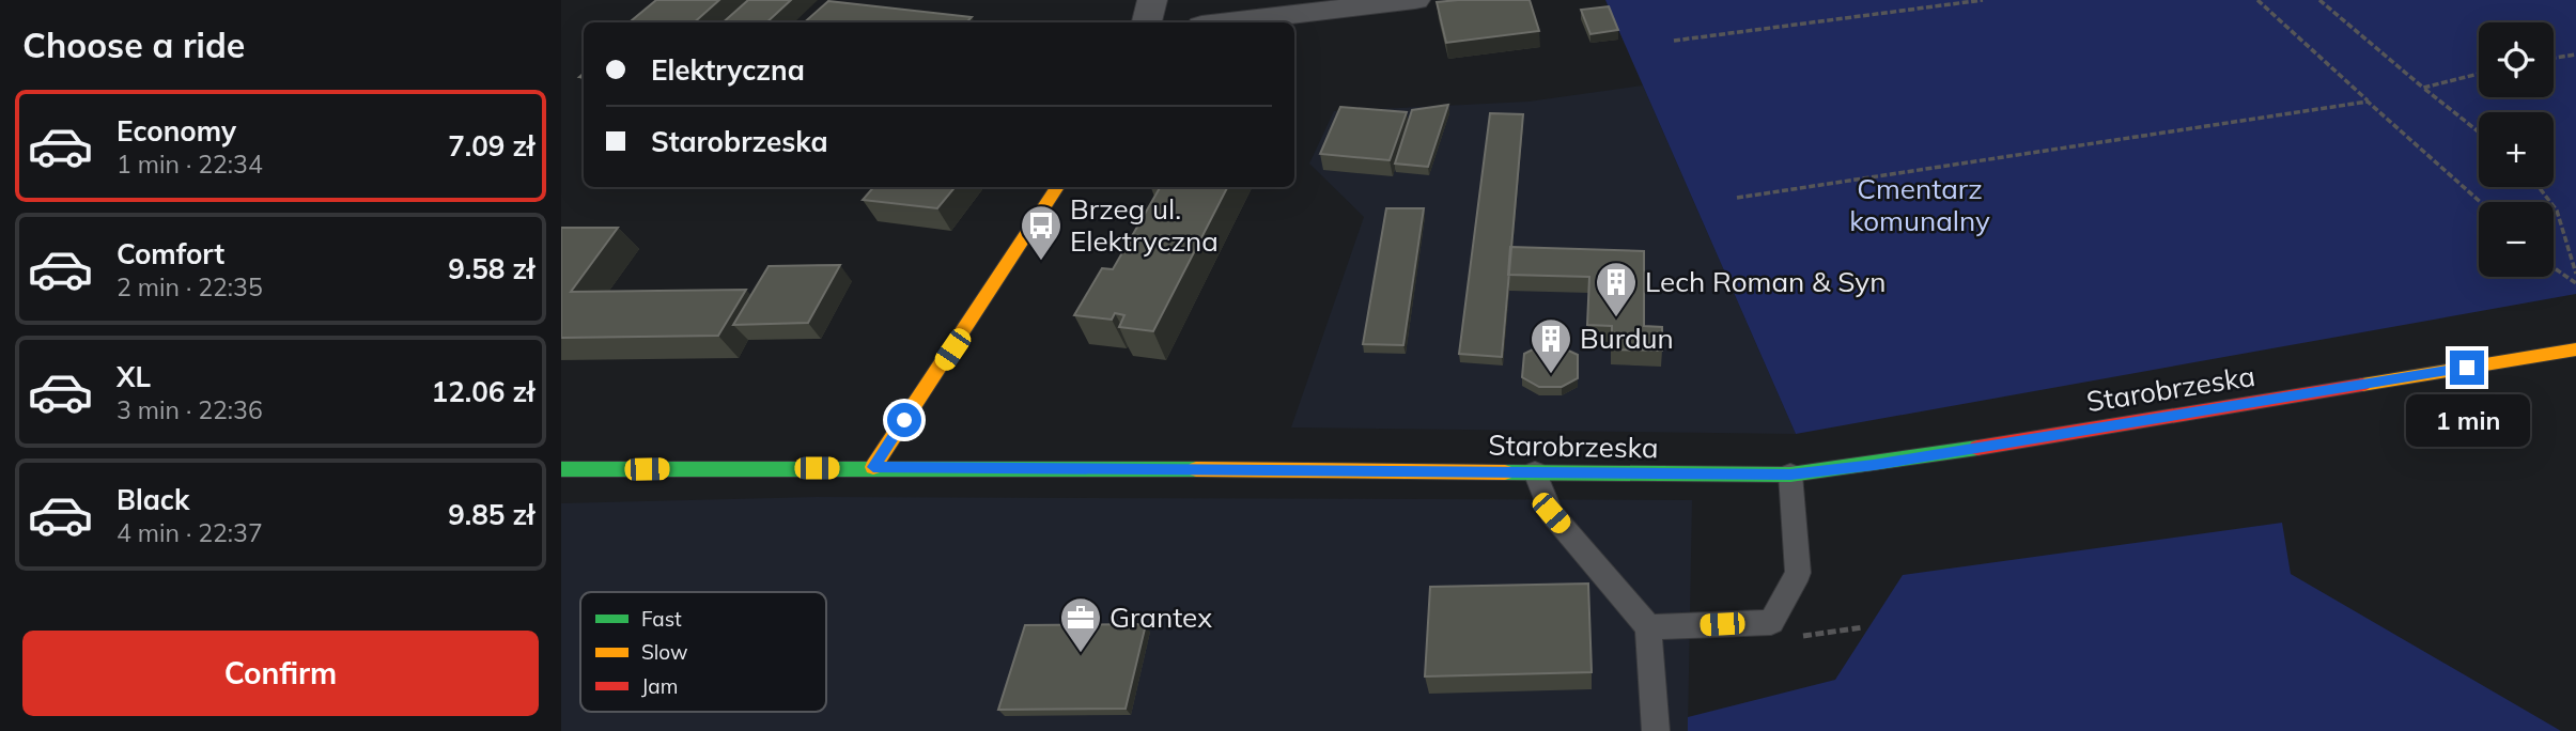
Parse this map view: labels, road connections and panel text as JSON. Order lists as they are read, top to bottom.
{
  "streets": {
    "street": ["Starobrzeska"]
  },
  "parks": ["Cmentarz komunalny"],
  "places": {
    "bus stop": ["Brzeg ul. Elektryczna"],
    "building": ["Lech Roman & Syn", "Burdun"],
    "office": ["Grantex"]
  },
  "legend": ["Fast", "Slow", "Jam"],
  "page": {
    "heading": "Choose a ride",
    "map_buttons": ["+", "−"],
    "banner": ["Elektryczna", "Starobrzeska"],
    "list": [
      {
        "name": "Economy",
        "note": "1 min · 22:34",
        "value": "7.09 zł"
      },
      {
        "name": "Comfort",
        "note": "2 min · 22:35",
        "value": "9.58 zł"
      },
      {
        "name": "XL",
        "note": "3 min · 22:36",
        "value": "12.06 zł"
      },
      {
        "name": "Black",
        "note": "4 min · 22:37",
        "value": "9.85 zł"
      }
    ],
    "bubble": "1 min",
    "buttons": "Confirm"
  }
}
